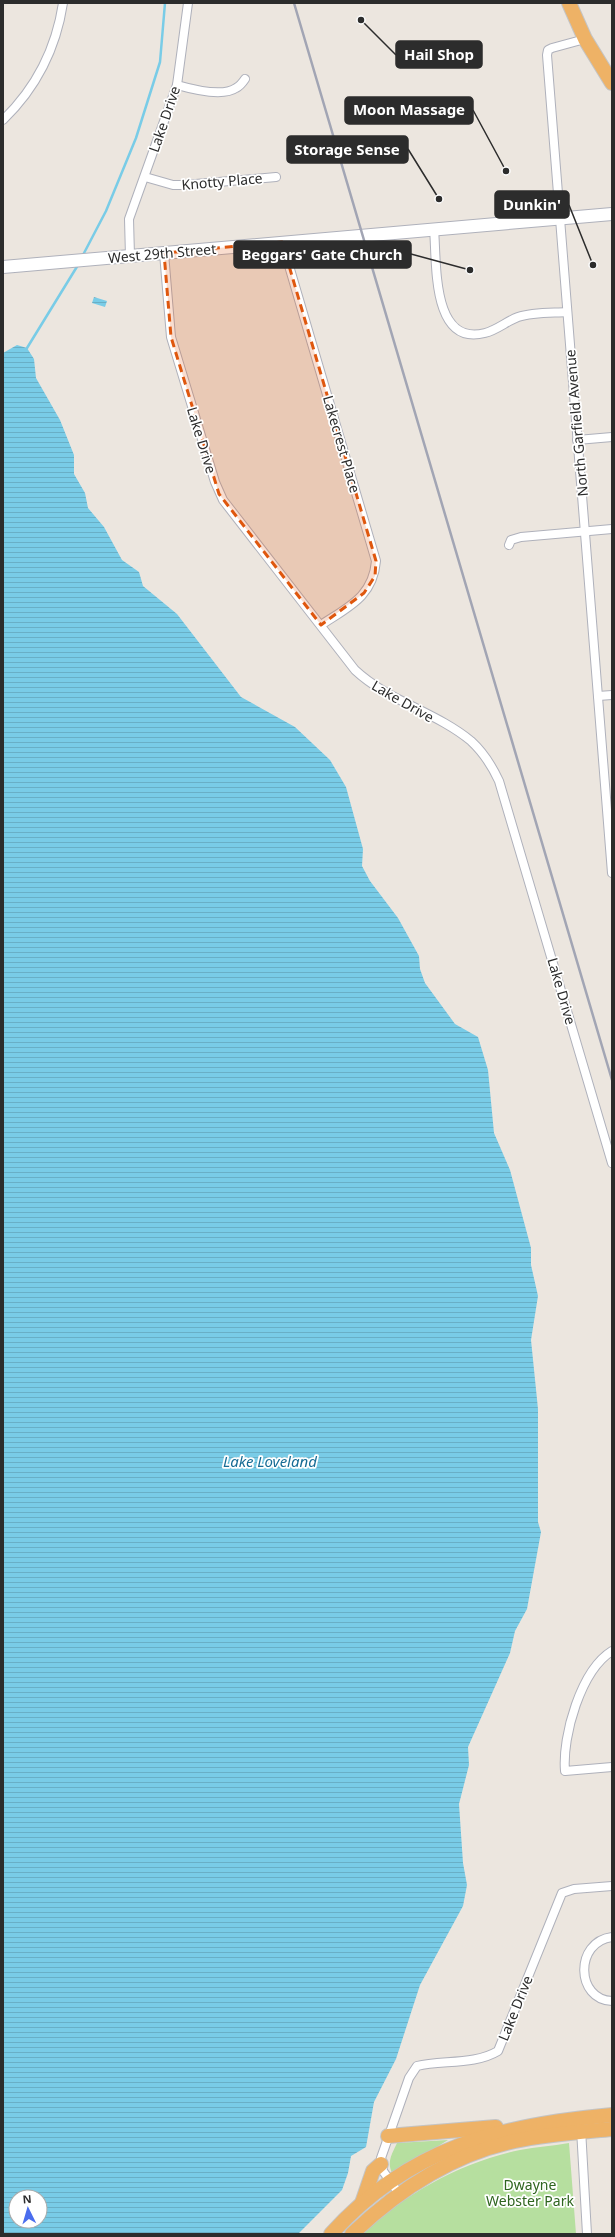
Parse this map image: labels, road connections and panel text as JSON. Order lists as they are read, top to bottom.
{
  "streets": {
    "main road": ["West 29th Street"],
    "street": [
      "Lake Drive",
      "Knotty Place",
      "North Garfield Avenue",
      "Lakecrest Place"
    ]
  },
  "crossings": [
    ["Lake Drive", "Knotty Place"],
    ["Lake Drive", "West 29th Street"],
    ["Lake Drive", "Lakecrest Place"],
    ["West 29th Street", "North Garfield Avenue"],
    ["West 29th Street", "Lakecrest Place"]
  ],
  "water": ["Lake Loveland"],
  "parks": ["Dwayne Webster Park"],
  "places": [
    "Hail Shop",
    "Moon Massage",
    "Storage Sense",
    "Dunkin'",
    "Beggars' Gate Church"
  ],
  "north": "top"
}
